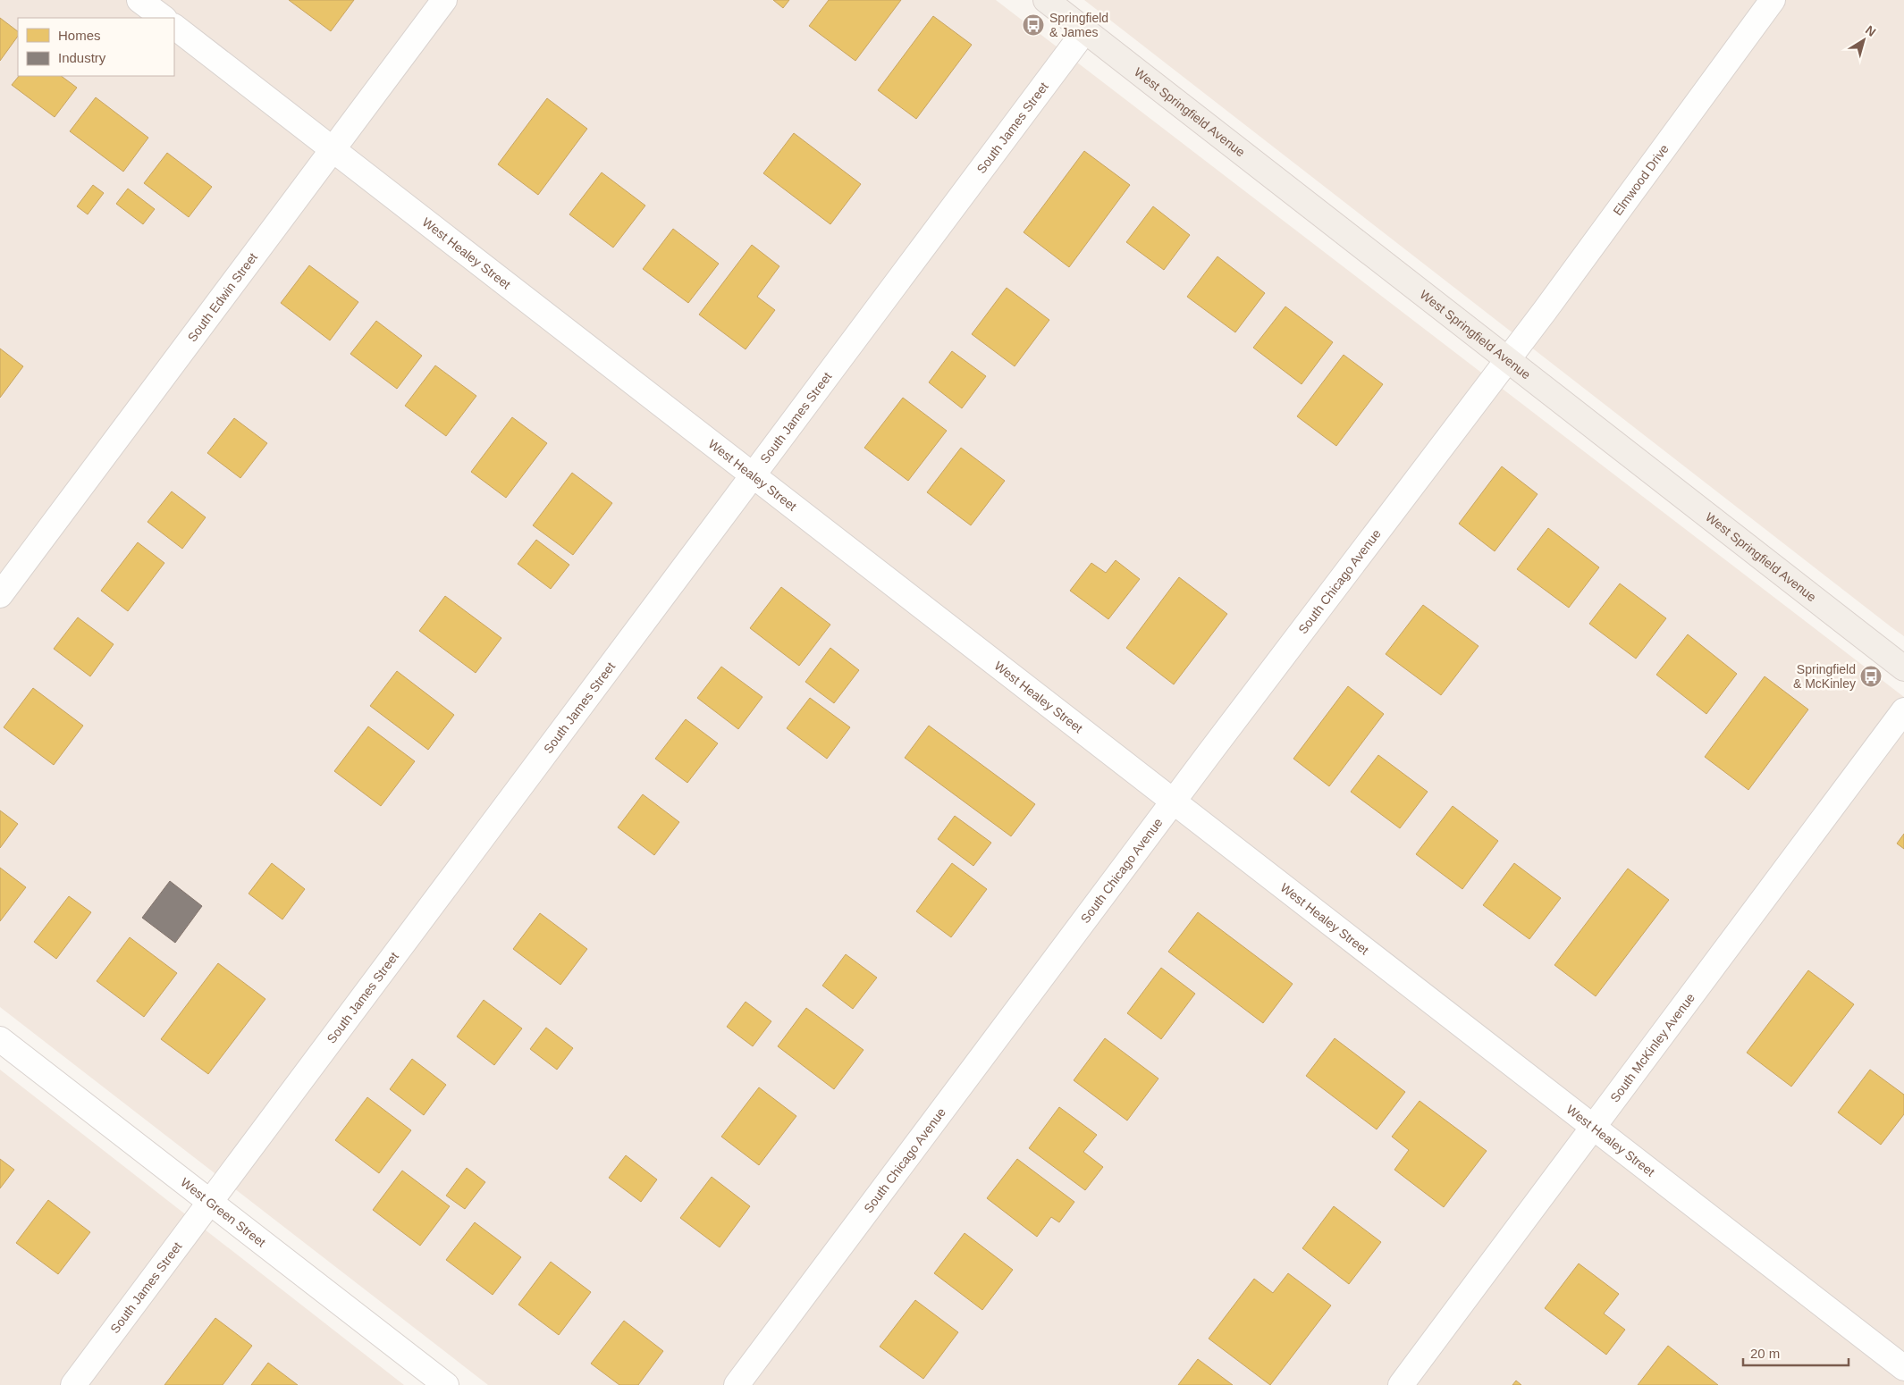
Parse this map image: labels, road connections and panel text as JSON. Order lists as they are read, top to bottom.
{
  "streets": {
    "main road": ["West Springfield Avenue"],
    "street": [
      "South James Street",
      "Elmwood Drive",
      "West Healey Street",
      "South Edwin Street",
      "South Chicago Avenue",
      "South McKinley Avenue",
      "West Green Street"
    ]
  },
  "crossings": [
    ["West Springfield Avenue", "South James Street"],
    ["West Springfield Avenue", "Elmwood Drive"],
    ["West Springfield Avenue", "South Chicago Avenue"],
    ["South James Street", "West Healey Street"],
    ["South James Street", "West Green Street"],
    ["Elmwood Drive", "South Chicago Avenue"],
    ["West Healey Street", "South Edwin Street"],
    ["West Healey Street", "South Chicago Avenue"],
    ["West Healey Street", "South McKinley Avenue"]
  ],
  "places": {
    "bus stop": ["Springfield & James", "Springfield & McKinley"]
  },
  "legend": ["Homes", "Industry"],
  "scale_bar": "20 m",
  "north": "top right"
}
